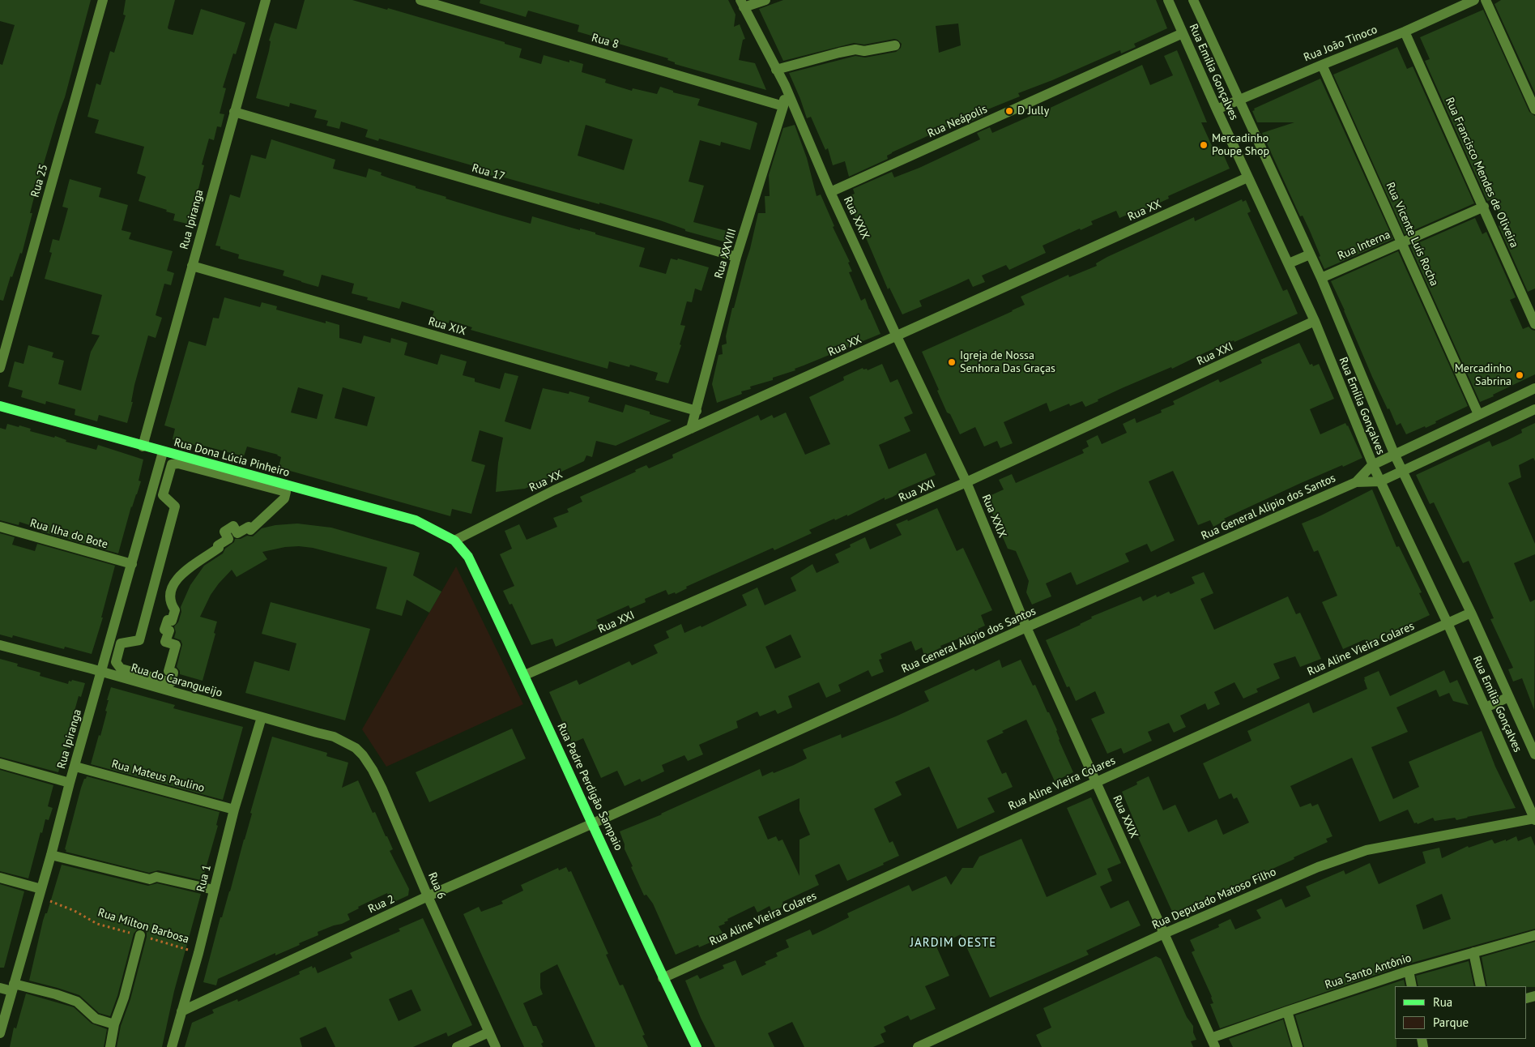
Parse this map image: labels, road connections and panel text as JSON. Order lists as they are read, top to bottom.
{
  "streets": {
    "main road": ["Rua Dona Lúcia Pinheiro", "Rua Padre Perdigão Sampaio"],
    "street": [
      "Rua 8",
      "Rua João Tinoco",
      "Rua Emília Gonçalves",
      "Rua Neápolis",
      "Rua 17",
      "Rua Francisco Mendes de Oliveira",
      "Rua 25",
      "Rua XX",
      "Rua XXIX",
      "Rua Ipiranga",
      "Rua Vicente Luís Rocha",
      "Rua Interna",
      "Rua XXVIII",
      "Rua XIX",
      "Rua XXI",
      "Rua General Alípio dos Santos",
      "Rua Ilha do Bote",
      "Rua Aline Vieira Colares",
      "Rua do Carangueijo",
      "Rua Mateus Paulino",
      "Rua 1",
      "Rua 6",
      "Rua Deputado Matoso Filho",
      "Rua 2",
      "Rua Santo Antônio"
    ],
    "path": ["Rua Milton Barbosa"]
  },
  "crossings": [
    ["Rua 8", "Rua XXVIII"],
    ["Rua João Tinoco", "Rua Emília Gonçalves"],
    ["Rua João Tinoco", "Rua Francisco Mendes de Oliveira"],
    ["Rua João Tinoco", "Rua Vicente Luís Rocha"],
    ["Rua Emília Gonçalves", "Rua Neápolis"],
    ["Rua Emília Gonçalves", "Rua XX"],
    ["Rua Emília Gonçalves", "Rua Interna"],
    ["Rua Emília Gonçalves", "Rua XXI"],
    ["Rua Emília Gonçalves", "Rua General Alípio dos Santos"],
    ["Rua Emília Gonçalves", "Rua Aline Vieira Colares"],
    ["Rua Emília Gonçalves", "Rua Deputado Matoso Filho"],
    ["Rua Neápolis", "Rua XXIX"],
    ["Rua 17", "Rua Ipiranga"],
    ["Rua 17", "Rua XXVIII"],
    ["Rua Francisco Mendes de Oliveira", "Rua Interna"],
    ["Rua XX", "Rua XXIX"],
    ["Rua XX", "Rua XXVIII"],
    ["Rua XX", "Rua Dona Lúcia Pinheiro"],
    ["Rua XX", "Rua Padre Perdigão Sampaio"],
    ["Rua XXIX", "Rua XXVIII"],
    ["Rua XXIX", "Rua XXI"],
    ["Rua XXIX", "Rua General Alípio dos Santos"],
    ["Rua XXIX", "Rua Aline Vieira Colares"],
    ["Rua XXIX", "Rua Deputado Matoso Filho"],
    ["Rua XXIX", "Rua Santo Antônio"],
    ["Rua Ipiranga", "Rua XIX"],
    ["Rua Ipiranga", "Rua Dona Lúcia Pinheiro"],
    ["Rua Ipiranga", "Rua Ilha do Bote"],
    ["Rua Ipiranga", "Rua do Carangueijo"],
    ["Rua Ipiranga", "Rua Mateus Paulino"],
    ["Rua Ipiranga", "Rua Milton Barbosa"],
    ["Rua Vicente Luís Rocha", "Rua Interna"],
    ["Rua Vicente Luís Rocha", "Rua General Alípio dos Santos"],
    ["Rua XXVIII", "Rua XIX"],
    ["Rua XXI", "Rua Padre Perdigão Sampaio"],
    ["Rua Dona Lúcia Pinheiro", "Rua Padre Perdigão Sampaio"],
    ["Rua General Alípio dos Santos", "Rua Padre Perdigão Sampaio"],
    ["Rua General Alípio dos Santos", "Rua 2"],
    ["Rua Aline Vieira Colares", "Rua Padre Perdigão Sampaio"],
    ["Rua do Carangueijo", "Rua 1"],
    ["Rua do Carangueijo", "Rua 6"],
    ["Rua Mateus Paulino", "Rua 1"],
    ["Rua Padre Perdigão Sampaio", "Rua 2"],
    ["Rua 1", "Rua 2"],
    ["Rua 1", "Rua Milton Barbosa"],
    ["Rua 6", "Rua 2"]
  ],
  "districts": ["JARDIM OESTE"],
  "places": [
    "D Jully",
    "Mercadinho Poupe Shop",
    "Igreja de Nossa Senhora Das Graças",
    "Mercadinho Sabrina"
  ],
  "legend": ["Rua", "Parque"]
}
